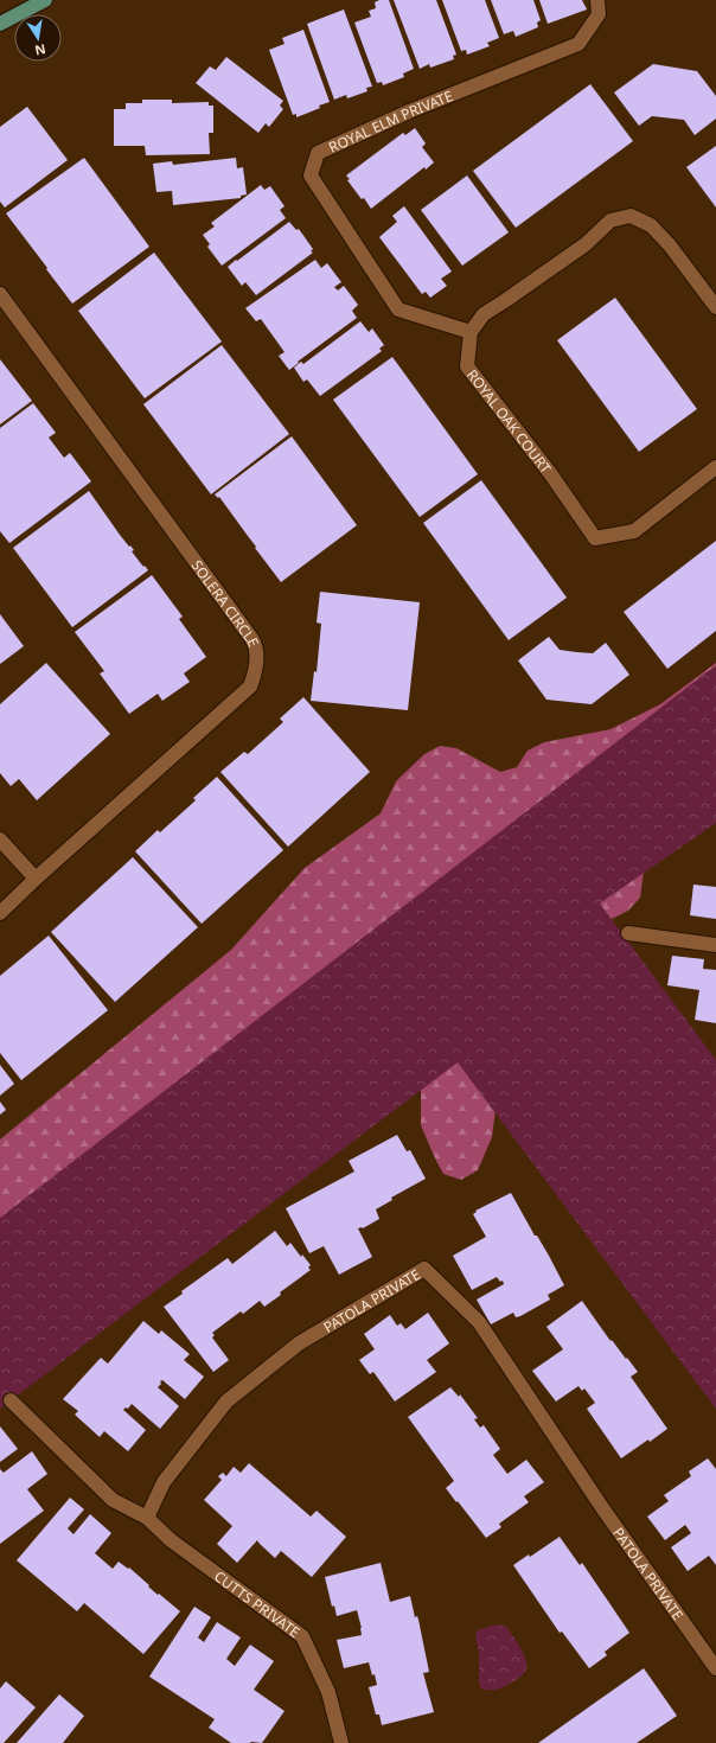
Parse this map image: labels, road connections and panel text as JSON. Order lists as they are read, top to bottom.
{
  "streets": {
    "street": [
      "ROYAL ELM PRIVATE",
      "ROYAL OAK COURT",
      "SOLERA CIRCLE",
      "PATOLA PRIVATE",
      "CUTTS PRIVATE"
    ]
  },
  "crossings": [
    ["ROYAL ELM PRIVATE", "ROYAL OAK COURT"],
    ["PATOLA PRIVATE", "CUTTS PRIVATE"]
  ],
  "north": "bottom"
}
